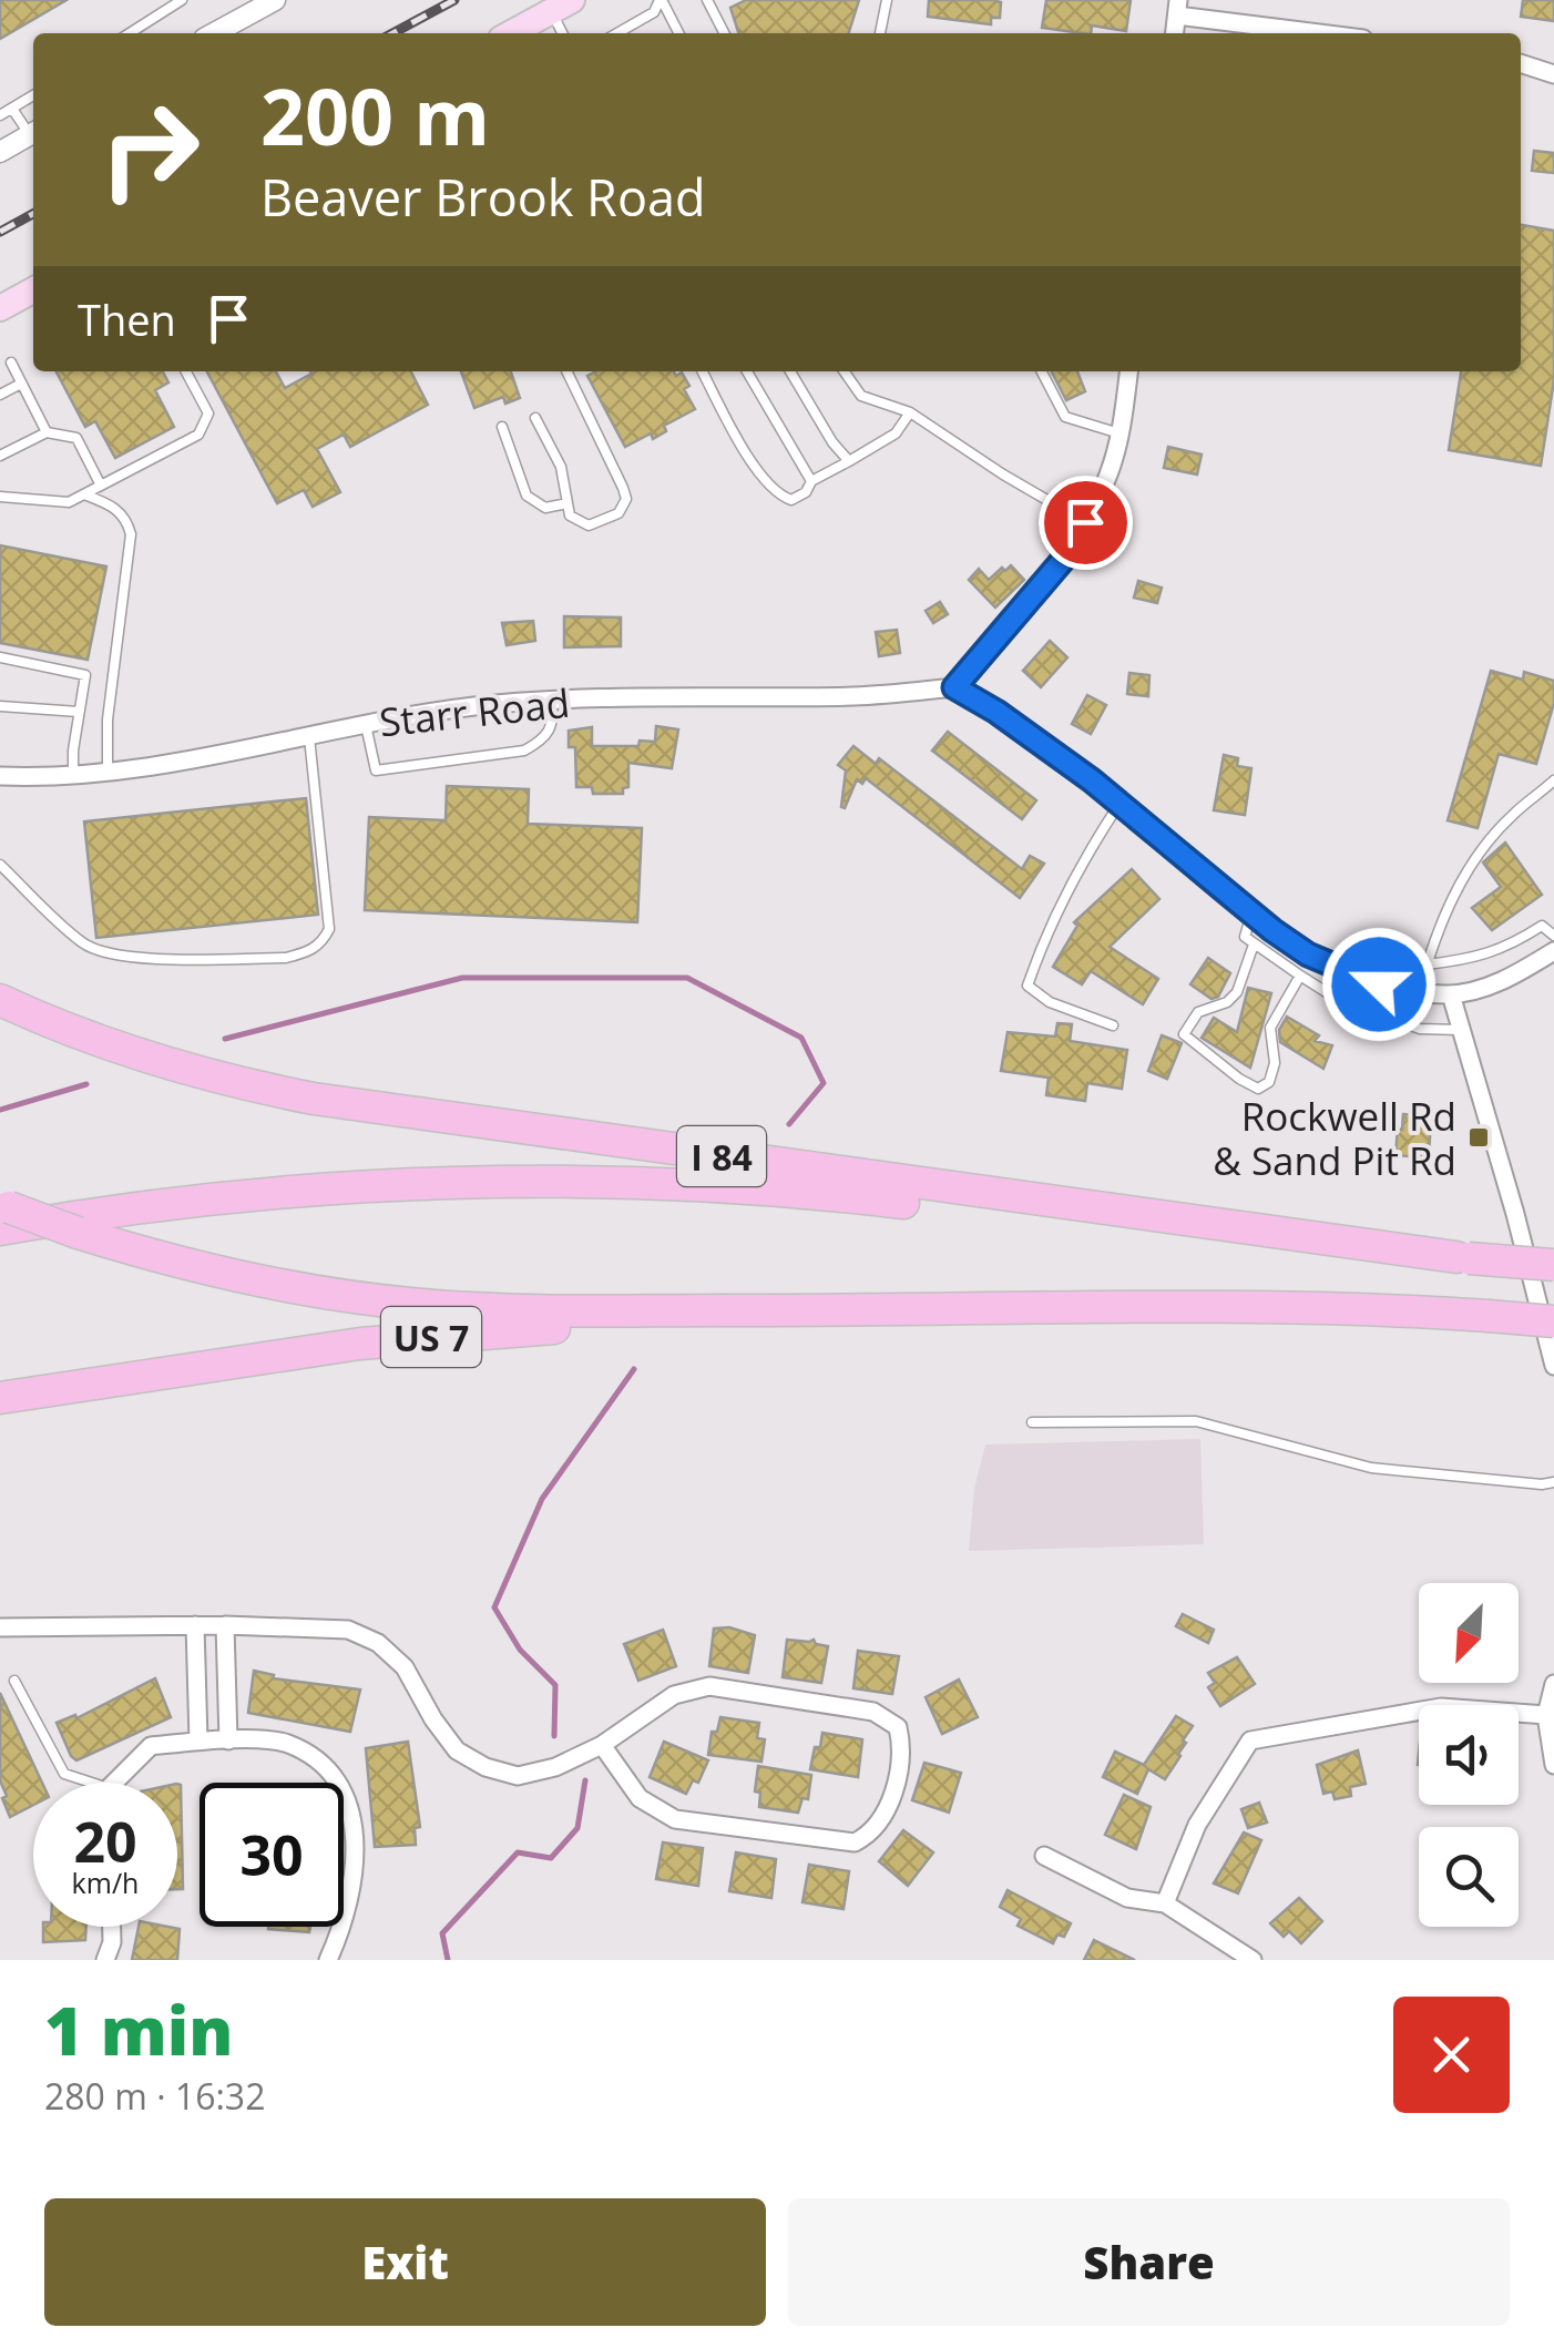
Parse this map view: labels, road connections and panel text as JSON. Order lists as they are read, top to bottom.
{
  "streets": {
    "highway": ["I 84", "US 7"],
    "street": ["Starr Road"]
  },
  "places": {
    "transit": ["Rockwell Rd & Sand Pit Rd"]
  },
  "north": "bottom left",
  "page": {
    "turn": ["200 m", "Beaver Brook Road"],
    "then": "Then",
    "speed": "20 km/h",
    "limit": "30",
    "heading": ["1 min", "280 m · 16:32"],
    "buttons": ["Exit", "Share"]
  }
}
